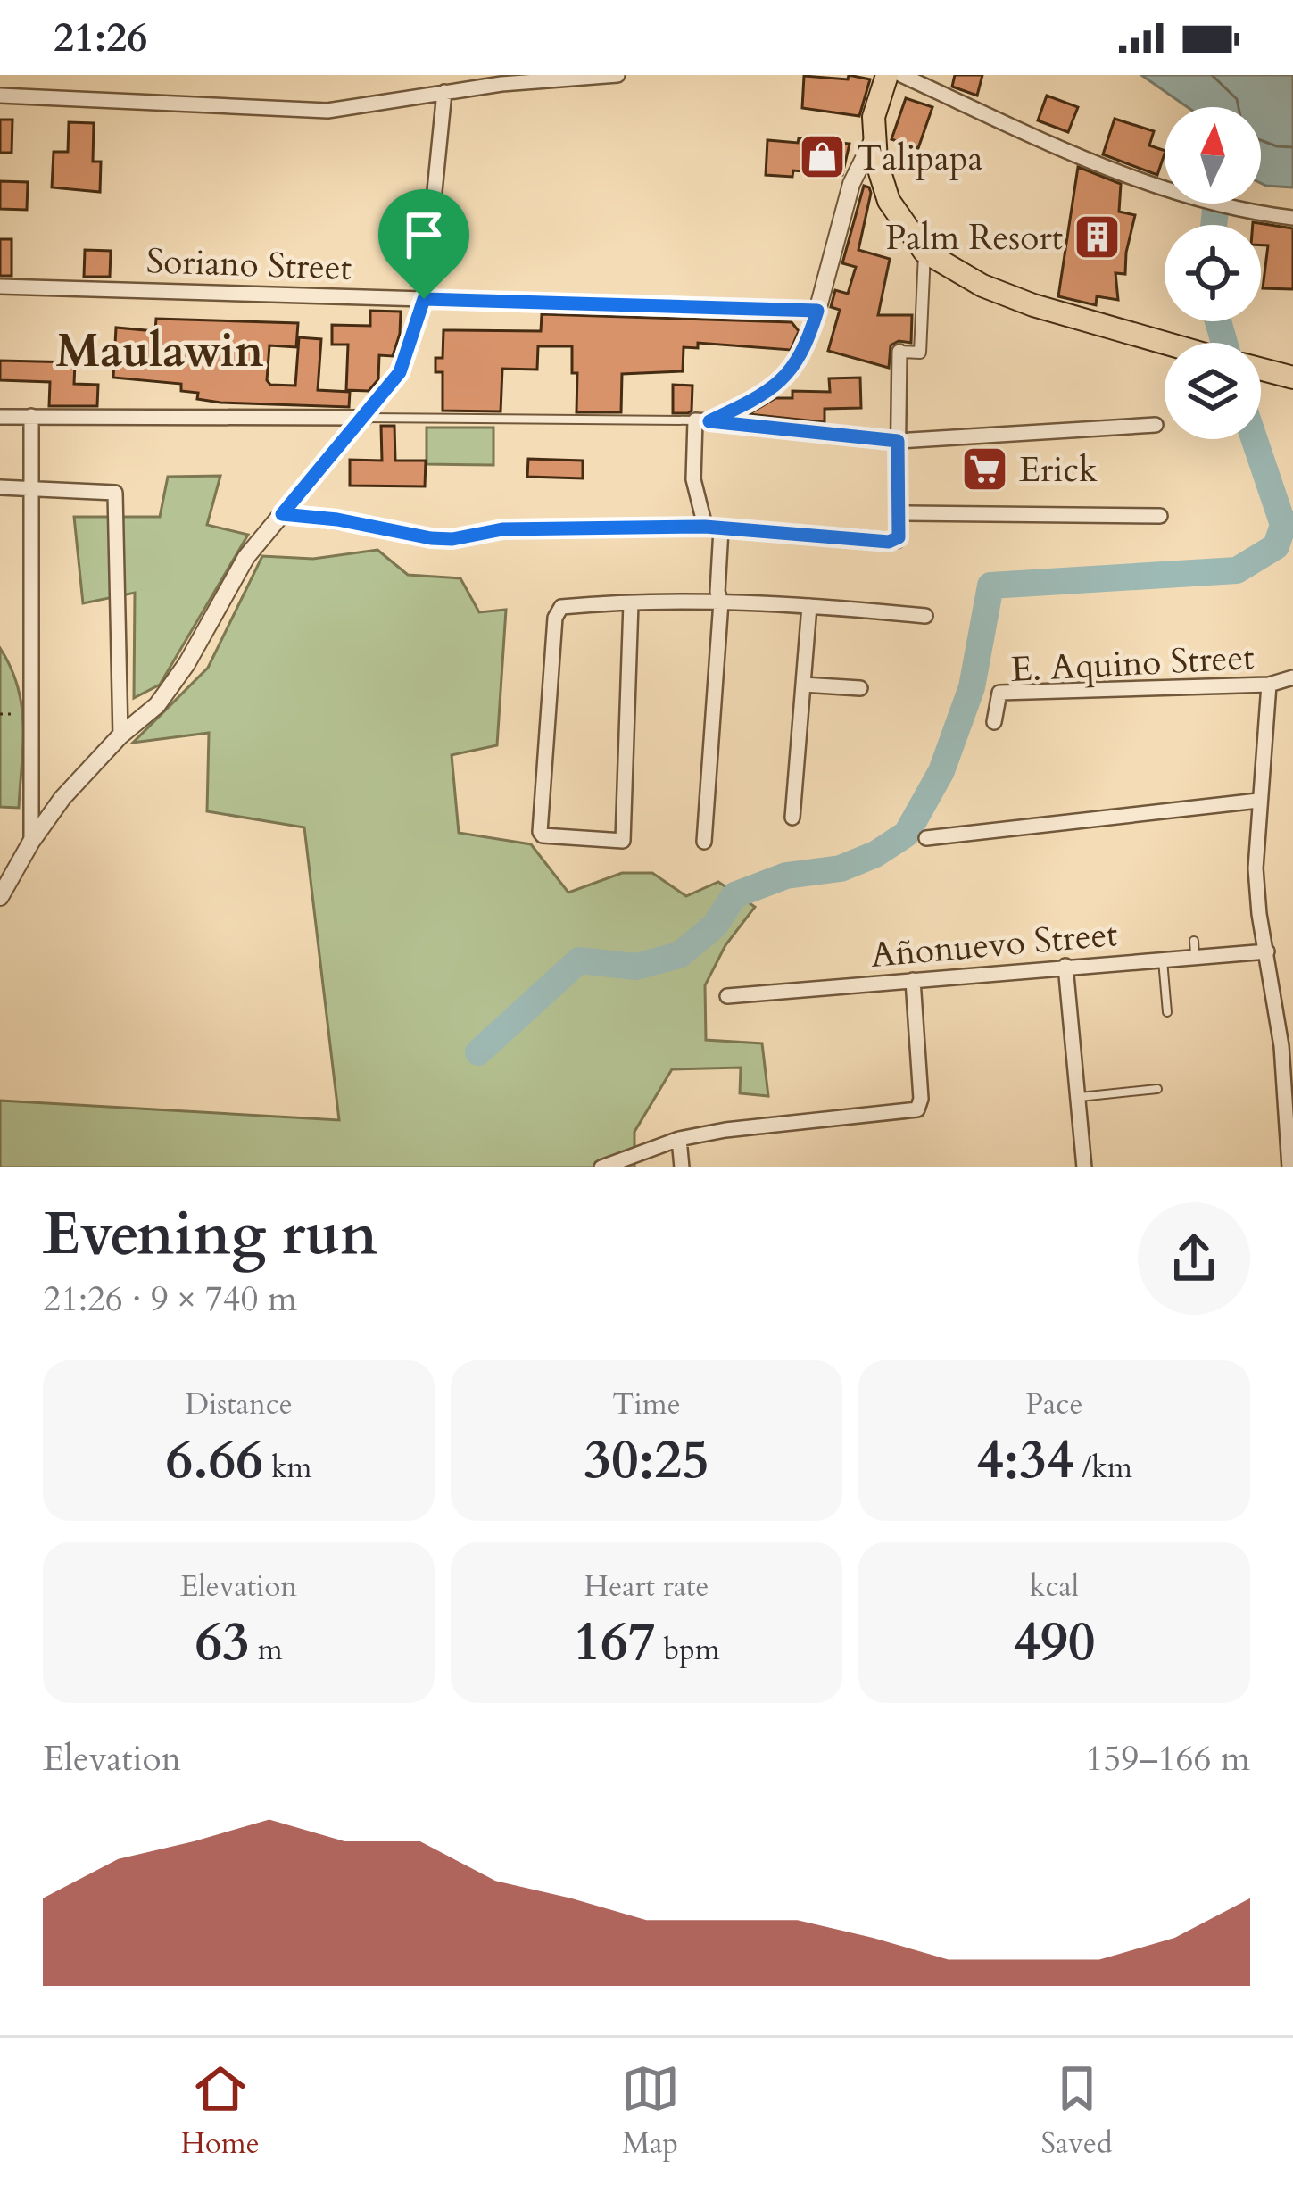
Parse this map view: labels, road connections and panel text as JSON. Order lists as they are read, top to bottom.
{
  "streets": {
    "street": ["Soriano Street", "E. Aquino Street", "Añonuevo Street"]
  },
  "districts": ["Maulawin"],
  "places": {
    "shop": ["Talipapa"],
    "building": ["Palm Resort"],
    "supermarket": ["Erick"]
  },
  "north": "top",
  "page": {
    "status": "21:26",
    "heading": ["Evening run", "21:26 · 9 × 740 m"],
    "stats": [
      ["Distance", "6.66 km"],
      ["Time", "30:25"],
      ["Pace", "4:34 /km"],
      ["Elevation", "63 m"],
      ["Heart rate", "167 bpm"],
      ["kcal", "490"]
    ],
    "chart": ["Elevation", "159–166 m"],
    "tabs": ["Home", "Map", "Saved"]
  }
}
